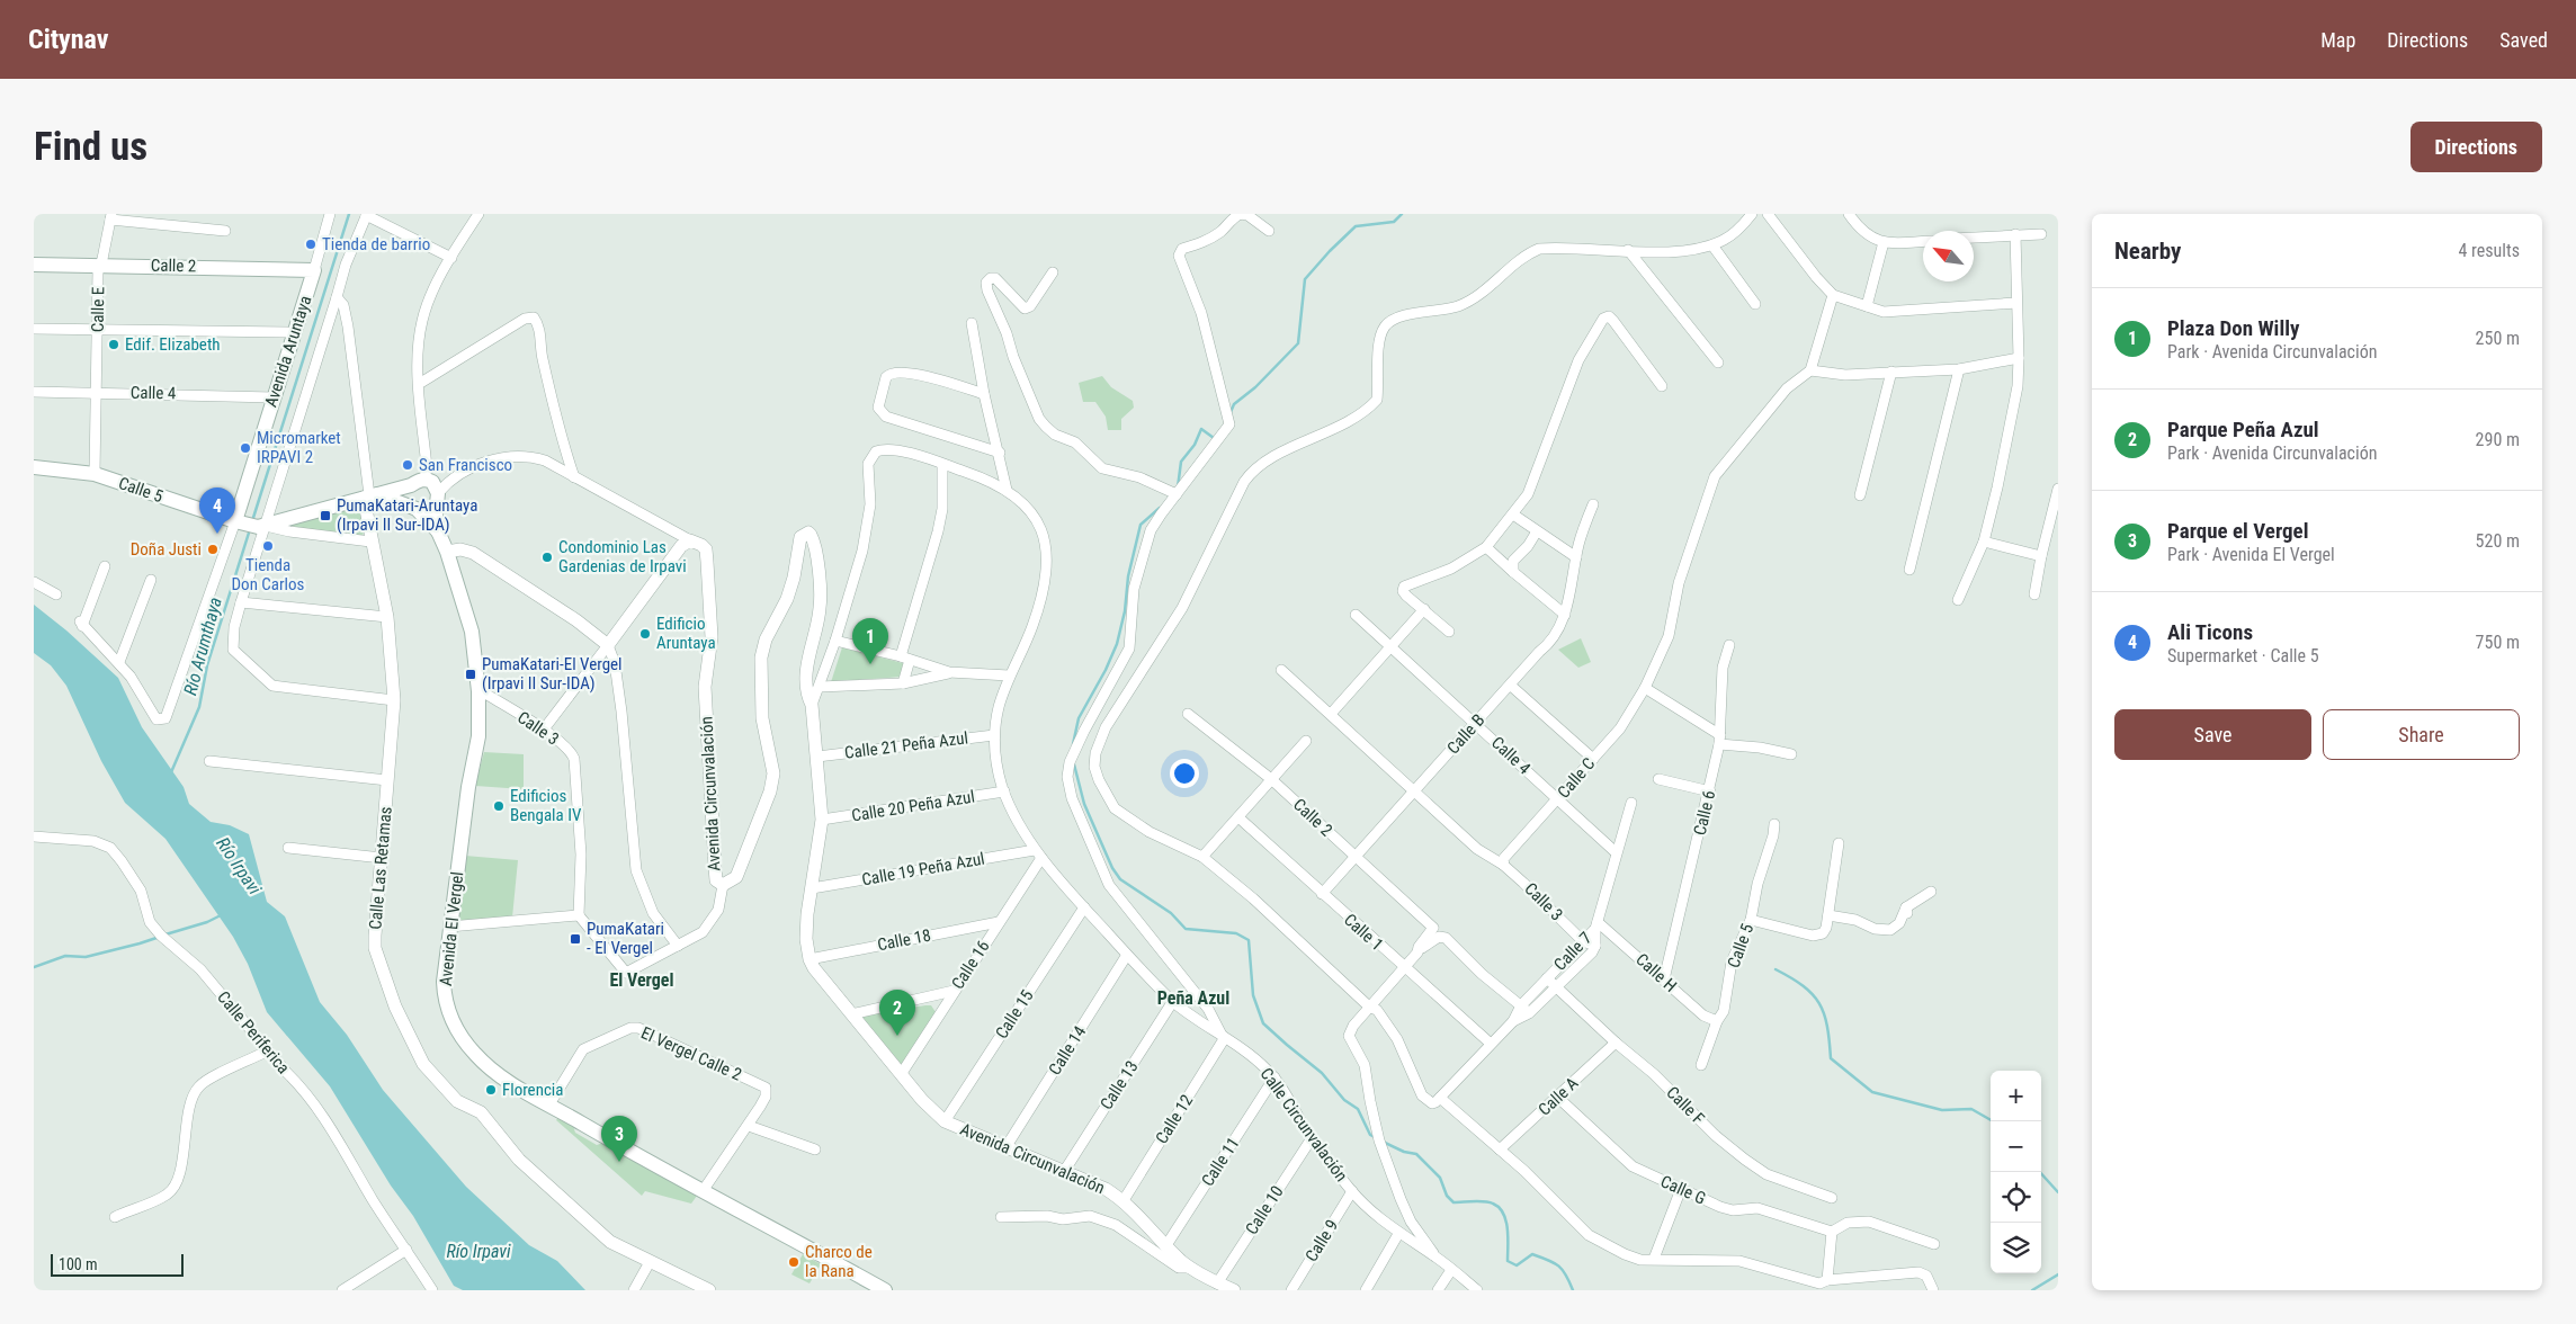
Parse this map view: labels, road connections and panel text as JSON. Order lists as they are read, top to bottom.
{
  "streets": {
    "main road": [
      "Calle 2",
      "Avenida Aruntaya",
      "Calle 5",
      "Avenida El Vergel"
    ],
    "street": [
      "Calle E",
      "Calle 4",
      "Calle 3",
      "Calle B",
      "Calle 21 Peña Azul",
      "Calle C",
      "Avenida Circunvalación",
      "Calle 20 Peña Azul",
      "Calle 6",
      "Calle Las Retamas",
      "Calle 19 Peña Azul",
      "Calle 1",
      "Calle 18",
      "Calle 7",
      "Calle 16",
      "Calle H",
      "Calle 15",
      "Calle Periferica",
      "Calle 14",
      "El Vergel Calle 2",
      "Calle 13",
      "Calle A",
      "Calle F",
      "Calle 12",
      "Calle Circunvalación",
      "Calle 11",
      "Calle G",
      "Calle 10",
      "Calle 9"
    ]
  },
  "crossings": [
    ["Calle 2", "Calle E"],
    ["Calle 2", "Avenida Aruntaya"],
    ["Calle 2", "Calle B"],
    ["Calle E", "Calle 4"],
    ["Calle E", "Calle 5"],
    ["Avenida Aruntaya", "Calle 4"],
    ["Avenida Aruntaya", "Calle 5"],
    ["Calle 4", "Calle B"],
    ["Calle 4", "Calle C"],
    ["Calle 5", "Calle H"],
    ["Calle 3", "Calle B"],
    ["Calle 3", "Calle C"],
    ["Calle 3", "Avenida El Vergel"],
    ["Calle 3", "Calle 7"],
    ["Calle B", "Calle 1"],
    ["Calle 21 Peña Azul", "Avenida Circunvalación"],
    ["Calle 21 Peña Azul", "Calle Circunvalación"],
    ["Avenida Circunvalación", "Calle 20 Peña Azul"],
    ["Avenida Circunvalación", "Calle 19 Peña Azul"],
    ["Avenida Circunvalación", "Calle 18"],
    ["Avenida Circunvalación", "Calle 16"],
    ["Avenida Circunvalación", "Calle 15"],
    ["Avenida Circunvalación", "Calle 14"],
    ["Avenida Circunvalación", "Calle 13"],
    ["Avenida Circunvalación", "Calle 12"],
    ["Avenida Circunvalación", "Calle 11"],
    ["Avenida Circunvalación", "Calle 10"],
    ["Calle 20 Peña Azul", "Calle Circunvalación"],
    ["Calle 6", "Calle H"],
    ["Calle 19 Peña Azul", "Calle 16"],
    ["Calle 19 Peña Azul", "Calle Circunvalación"],
    ["Avenida El Vergel", "El Vergel Calle 2"],
    ["Calle 1", "Calle 7"],
    ["Calle 18", "Calle 16"],
    ["Calle 7", "Calle H"],
    ["Calle 7", "Calle F"],
    ["Calle 16", "Calle Circunvalación"],
    ["Calle 15", "Calle Circunvalación"],
    ["Calle 14", "Calle Circunvalación"],
    ["Calle 13", "Calle Circunvalación"],
    ["Calle A", "Calle F"],
    ["Calle A", "Calle G"],
    ["Calle 12", "Calle Circunvalación"],
    ["Calle Circunvalación", "Calle 11"],
    ["Calle Circunvalación", "Calle 10"],
    ["Calle Circunvalación", "Calle 9"]
  ],
  "districts": ["El Vergel", "Peña Azul"],
  "water": ["Río Arumthaya", "Río Irpavi"],
  "places": {
    "other": [
      "Tienda de barrio",
      "Edif. Elizabeth",
      "Micromarket IRPAVI 2",
      "San Francisco",
      "Tienda Don Carlos",
      "Doña Justi",
      "Condominio Las Gardenias de Irpavi",
      "Edificio Aruntaya",
      "Edificios Bengala IV",
      "Florencia",
      "Charco de la Rana"
    ],
    "transit": ["PumaKatari-Aruntaya (Irpavi II Sur-IDA)", "PumaKatari-El Vergel (Irpavi II Sur-IDA)", "PumaKatari - El Vergel"]
  },
  "scale_bar": "100 m",
  "north": "top left",
  "page": {
    "header": "Citynav",
    "nav": ["Map", "Directions", "Saved"],
    "buttons": [
      "Directions",
      ["Save", "Share"]
    ],
    "title": "Find us",
    "heading": ["Nearby", "4 results"],
    "list": [
      {
        "mark": "1",
        "name": "Plaza Don Willy",
        "note": "Park · Avenida Circunvalación",
        "value": "250 m"
      },
      {
        "mark": "2",
        "name": "Parque Peña Azul",
        "note": "Park · Avenida Circunvalación",
        "value": "290 m"
      },
      {
        "mark": "3",
        "name": "Parque el Vergel",
        "note": "Park · Avenida El Vergel",
        "value": "520 m"
      },
      {
        "mark": "4",
        "name": "Ali Ticons",
        "note": "Supermarket · Calle 5",
        "value": "750 m"
      }
    ],
    "pins": [
      "4",
      "1",
      "2",
      "3"
    ],
    "map_buttons": ["+", "−"],
    "scale": "100 m"
  }
}
